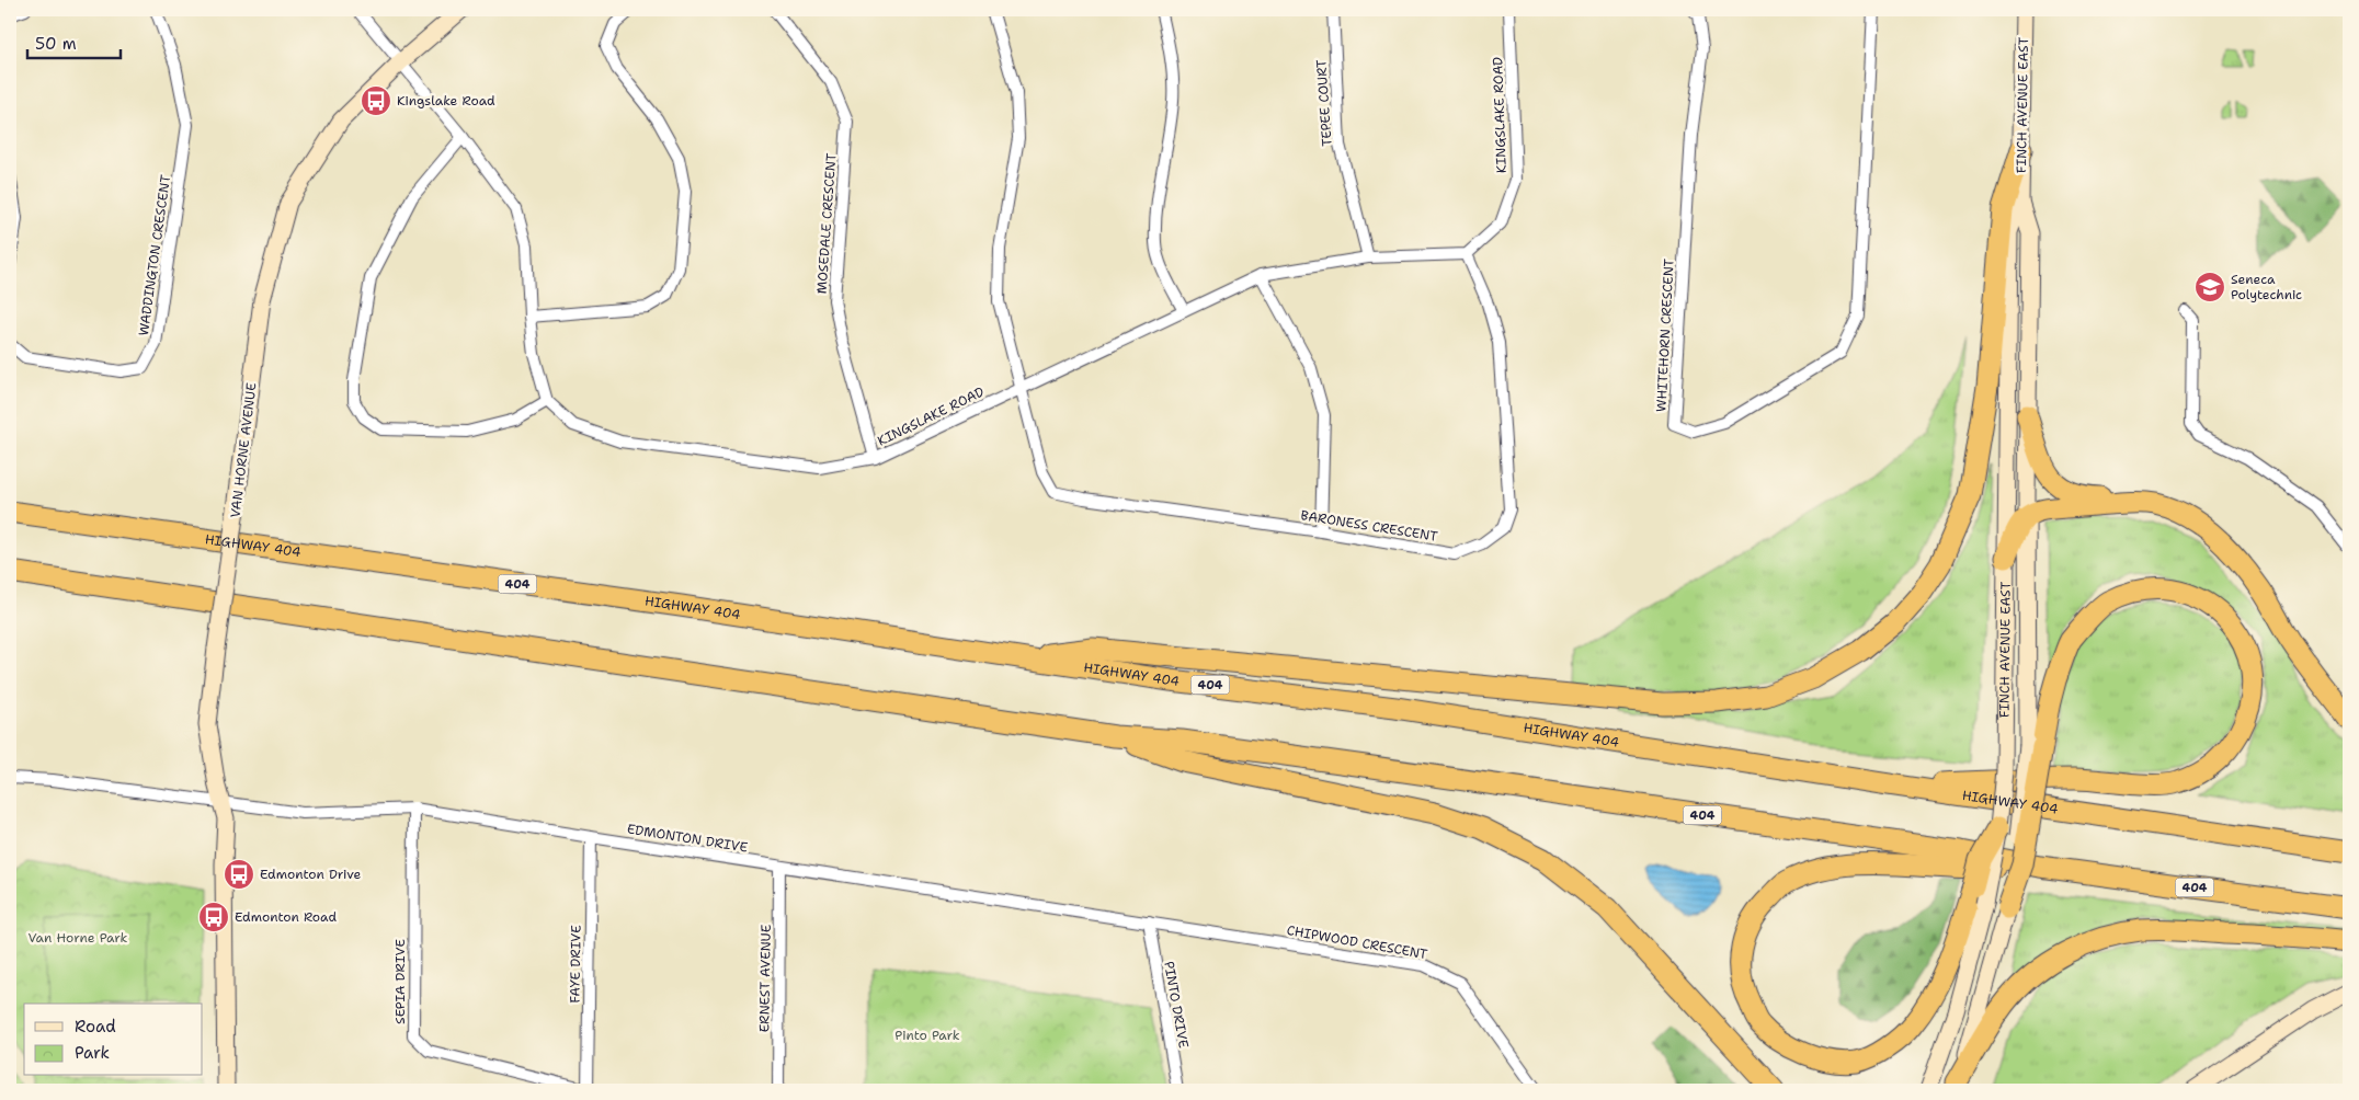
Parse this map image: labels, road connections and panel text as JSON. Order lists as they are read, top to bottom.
{
  "streets": {
    "highway": ["HIGHWAY 404", "404"],
    "main road": ["FINCH AVENUE EAST", "VAN HORNE AVENUE"],
    "street": [
      "TEPEE COURT",
      "KINGSLAKE ROAD",
      "MOSEDALE CRESCENT",
      "WADDINGTON CRESCENT",
      "WHITEHORN CRESCENT",
      "BARONESS CRESCENT",
      "EDMONTON DRIVE",
      "CHIPWOOD CRESCENT",
      "FAYE DRIVE",
      "ERNEST AVENUE",
      "SEPIA DRIVE",
      "PINTO DRIVE"
    ]
  },
  "crossings": [
    ["TEPEE COURT", "KINGSLAKE ROAD"],
    ["KINGSLAKE ROAD", "MOSEDALE CRESCENT"],
    ["KINGSLAKE ROAD", "BARONESS CRESCENT"],
    ["VAN HORNE AVENUE", "EDMONTON DRIVE"],
    ["EDMONTON DRIVE", "CHIPWOOD CRESCENT"],
    ["EDMONTON DRIVE", "FAYE DRIVE"],
    ["EDMONTON DRIVE", "ERNEST AVENUE"],
    ["EDMONTON DRIVE", "SEPIA DRIVE"],
    ["EDMONTON DRIVE", "PINTO DRIVE"],
    ["CHIPWOOD CRESCENT", "PINTO DRIVE"],
    ["FAYE DRIVE", "SEPIA DRIVE"]
  ],
  "parks": ["Van Horne Park", "Pinto Park"],
  "places": {
    "bus stop": ["Kingslake Road", "Edmonton Drive", "Edmonton Road"],
    "school or university": ["Seneca Polytechnic"]
  },
  "legend": ["Road", "Park"],
  "scale_bar": "50 m"
}
